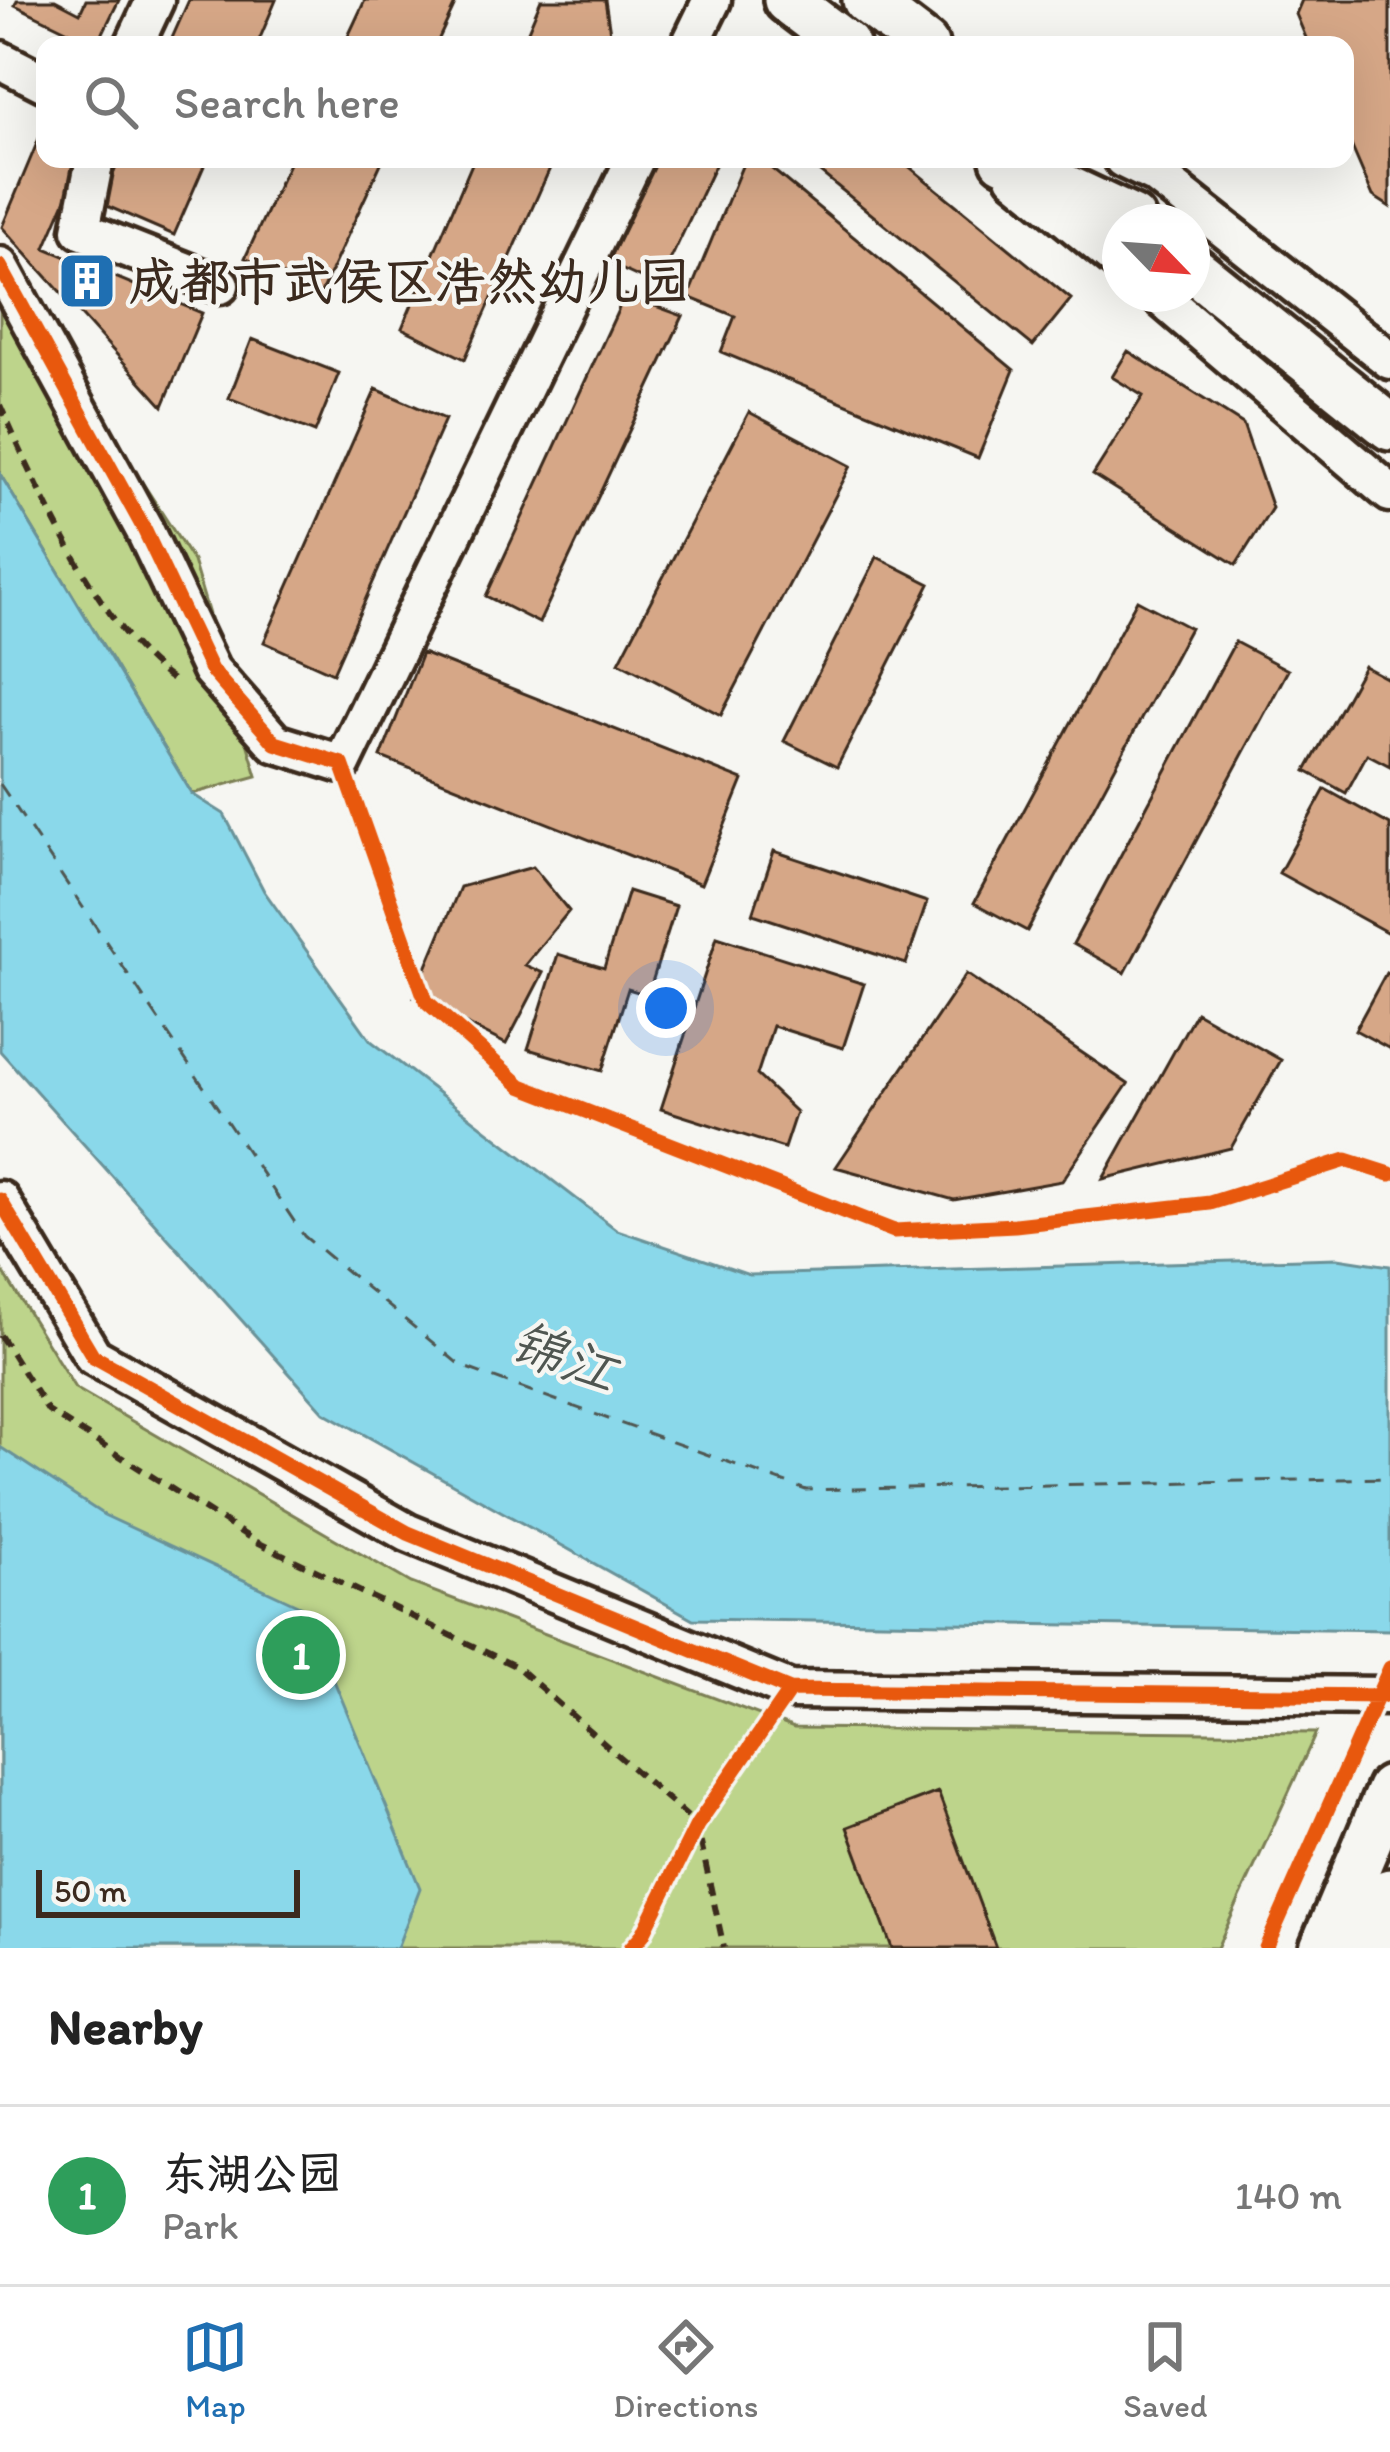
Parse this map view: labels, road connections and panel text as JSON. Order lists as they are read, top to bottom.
{
  "water": ["锦江"],
  "places": {
    "building": ["成都市武侯区浩然幼儿园"]
  },
  "scale_bar": "50 m",
  "north": "bottom right",
  "page": {
    "search": "Search here",
    "pins": "1",
    "scale": "50 m",
    "heading": "Nearby",
    "list": [
      {
        "mark": "1",
        "name": "东湖公园",
        "note": "Park",
        "value": "140 m"
      }
    ],
    "nav": ["Map", "Directions", "Saved"]
  }
}
